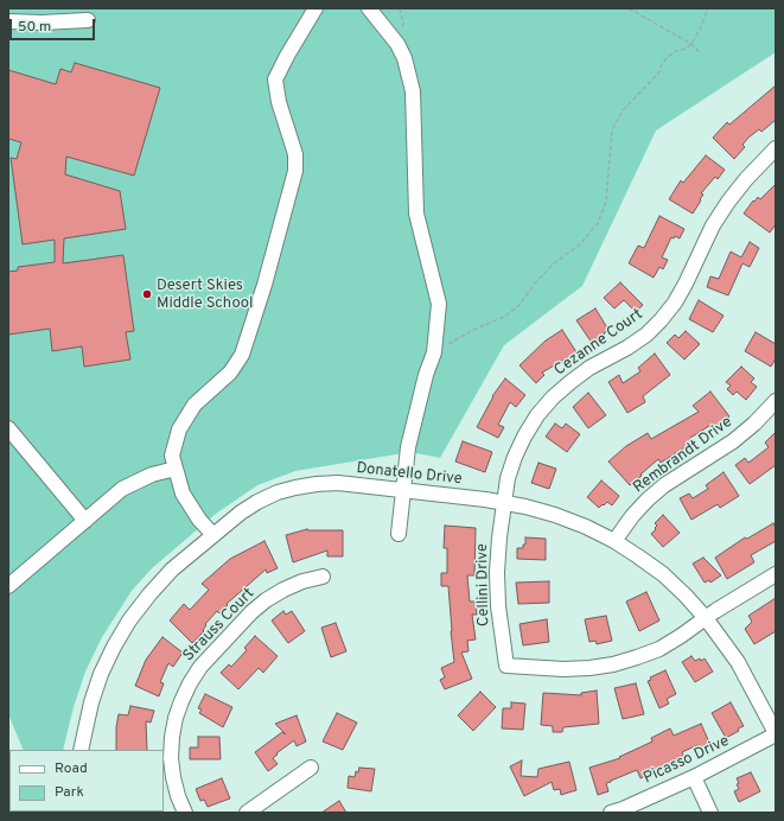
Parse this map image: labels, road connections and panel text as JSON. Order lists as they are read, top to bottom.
{
  "streets": {
    "street": [
      "Cezanne Court",
      "Rembrandt Drive",
      "Donatello Drive",
      "Cellini Drive",
      "Strauss Court",
      "Picasso Drive"
    ]
  },
  "crossings": [
    ["Cezanne Court", "Donatello Drive"],
    ["Cezanne Court", "Cellini Drive"],
    ["Rembrandt Drive", "Donatello Drive"],
    ["Donatello Drive", "Cellini Drive"],
    ["Donatello Drive", "Picasso Drive"]
  ],
  "places": ["Desert Skies Middle School"],
  "legend": ["Road", "Park"],
  "scale_bar": "50 m"
}
